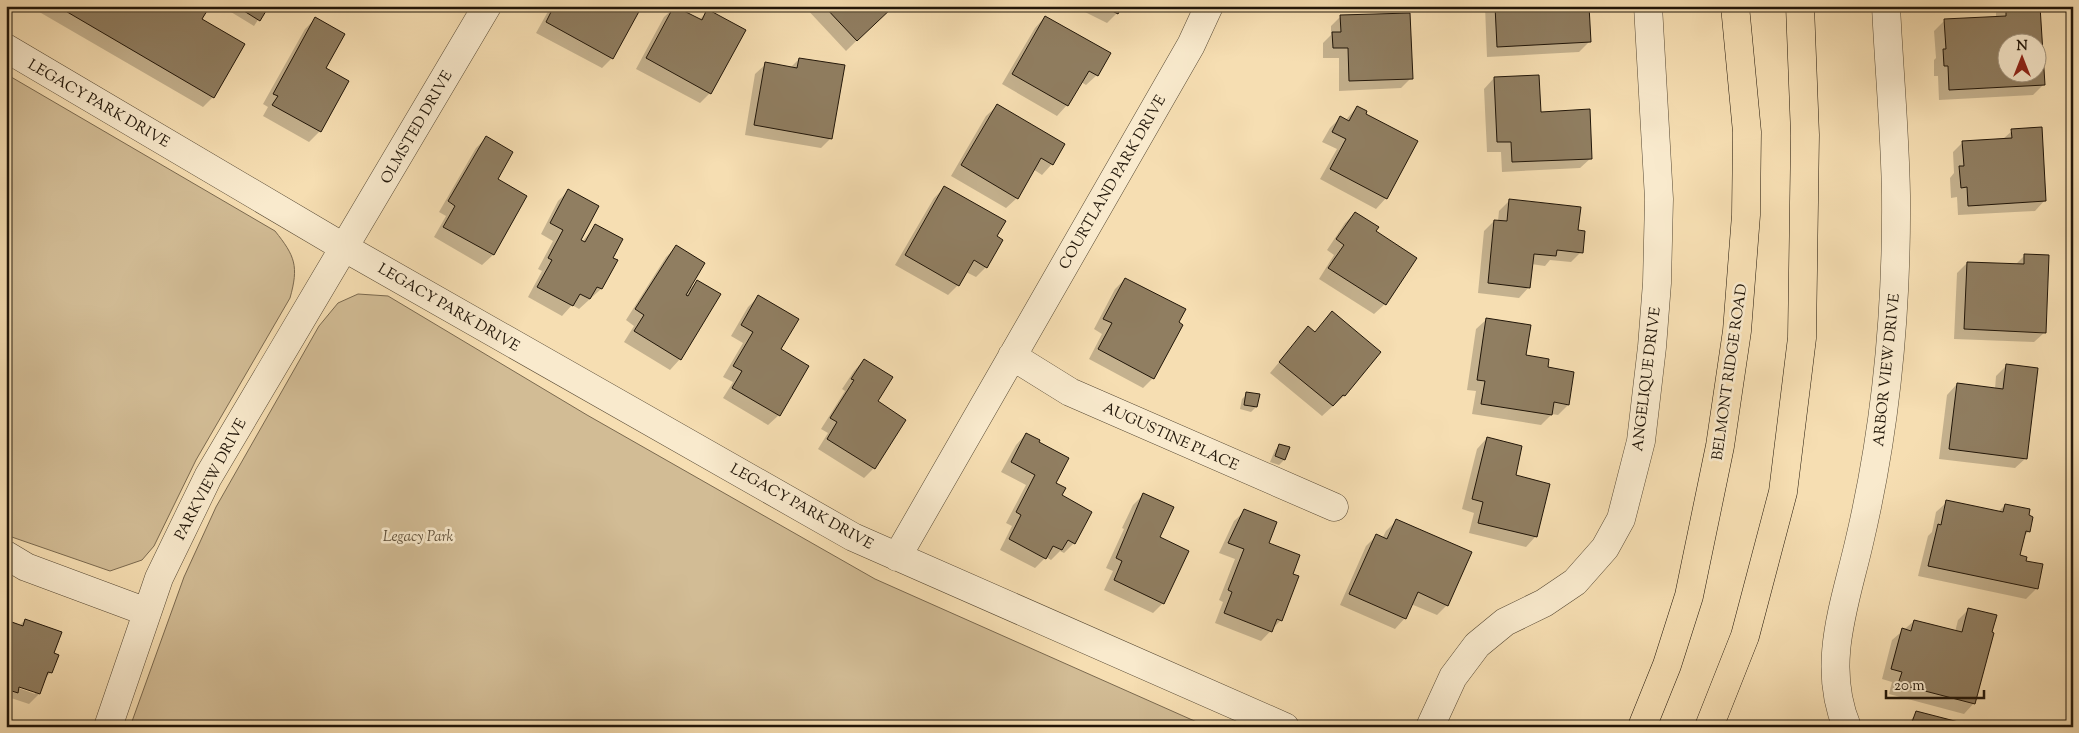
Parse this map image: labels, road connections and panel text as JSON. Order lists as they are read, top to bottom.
{
  "streets": {
    "main road": ["BELMONT RIDGE ROAD"],
    "street": [
      "LEGACY PARK DRIVE",
      "OLMSTED DRIVE",
      "COURTLAND PARK DRIVE",
      "ARBOR VIEW DRIVE",
      "ANGELIQUE DRIVE",
      "AUGUSTINE PLACE",
      "PARKVIEW DRIVE"
    ]
  },
  "crossings": [
    ["LEGACY PARK DRIVE", "OLMSTED DRIVE"],
    ["LEGACY PARK DRIVE", "PARKVIEW DRIVE"],
    ["OLMSTED DRIVE", "PARKVIEW DRIVE"],
    ["COURTLAND PARK DRIVE", "AUGUSTINE PLACE"]
  ],
  "parks": ["Legacy Park"],
  "scale_bar": "20 m",
  "north": "top"
}
